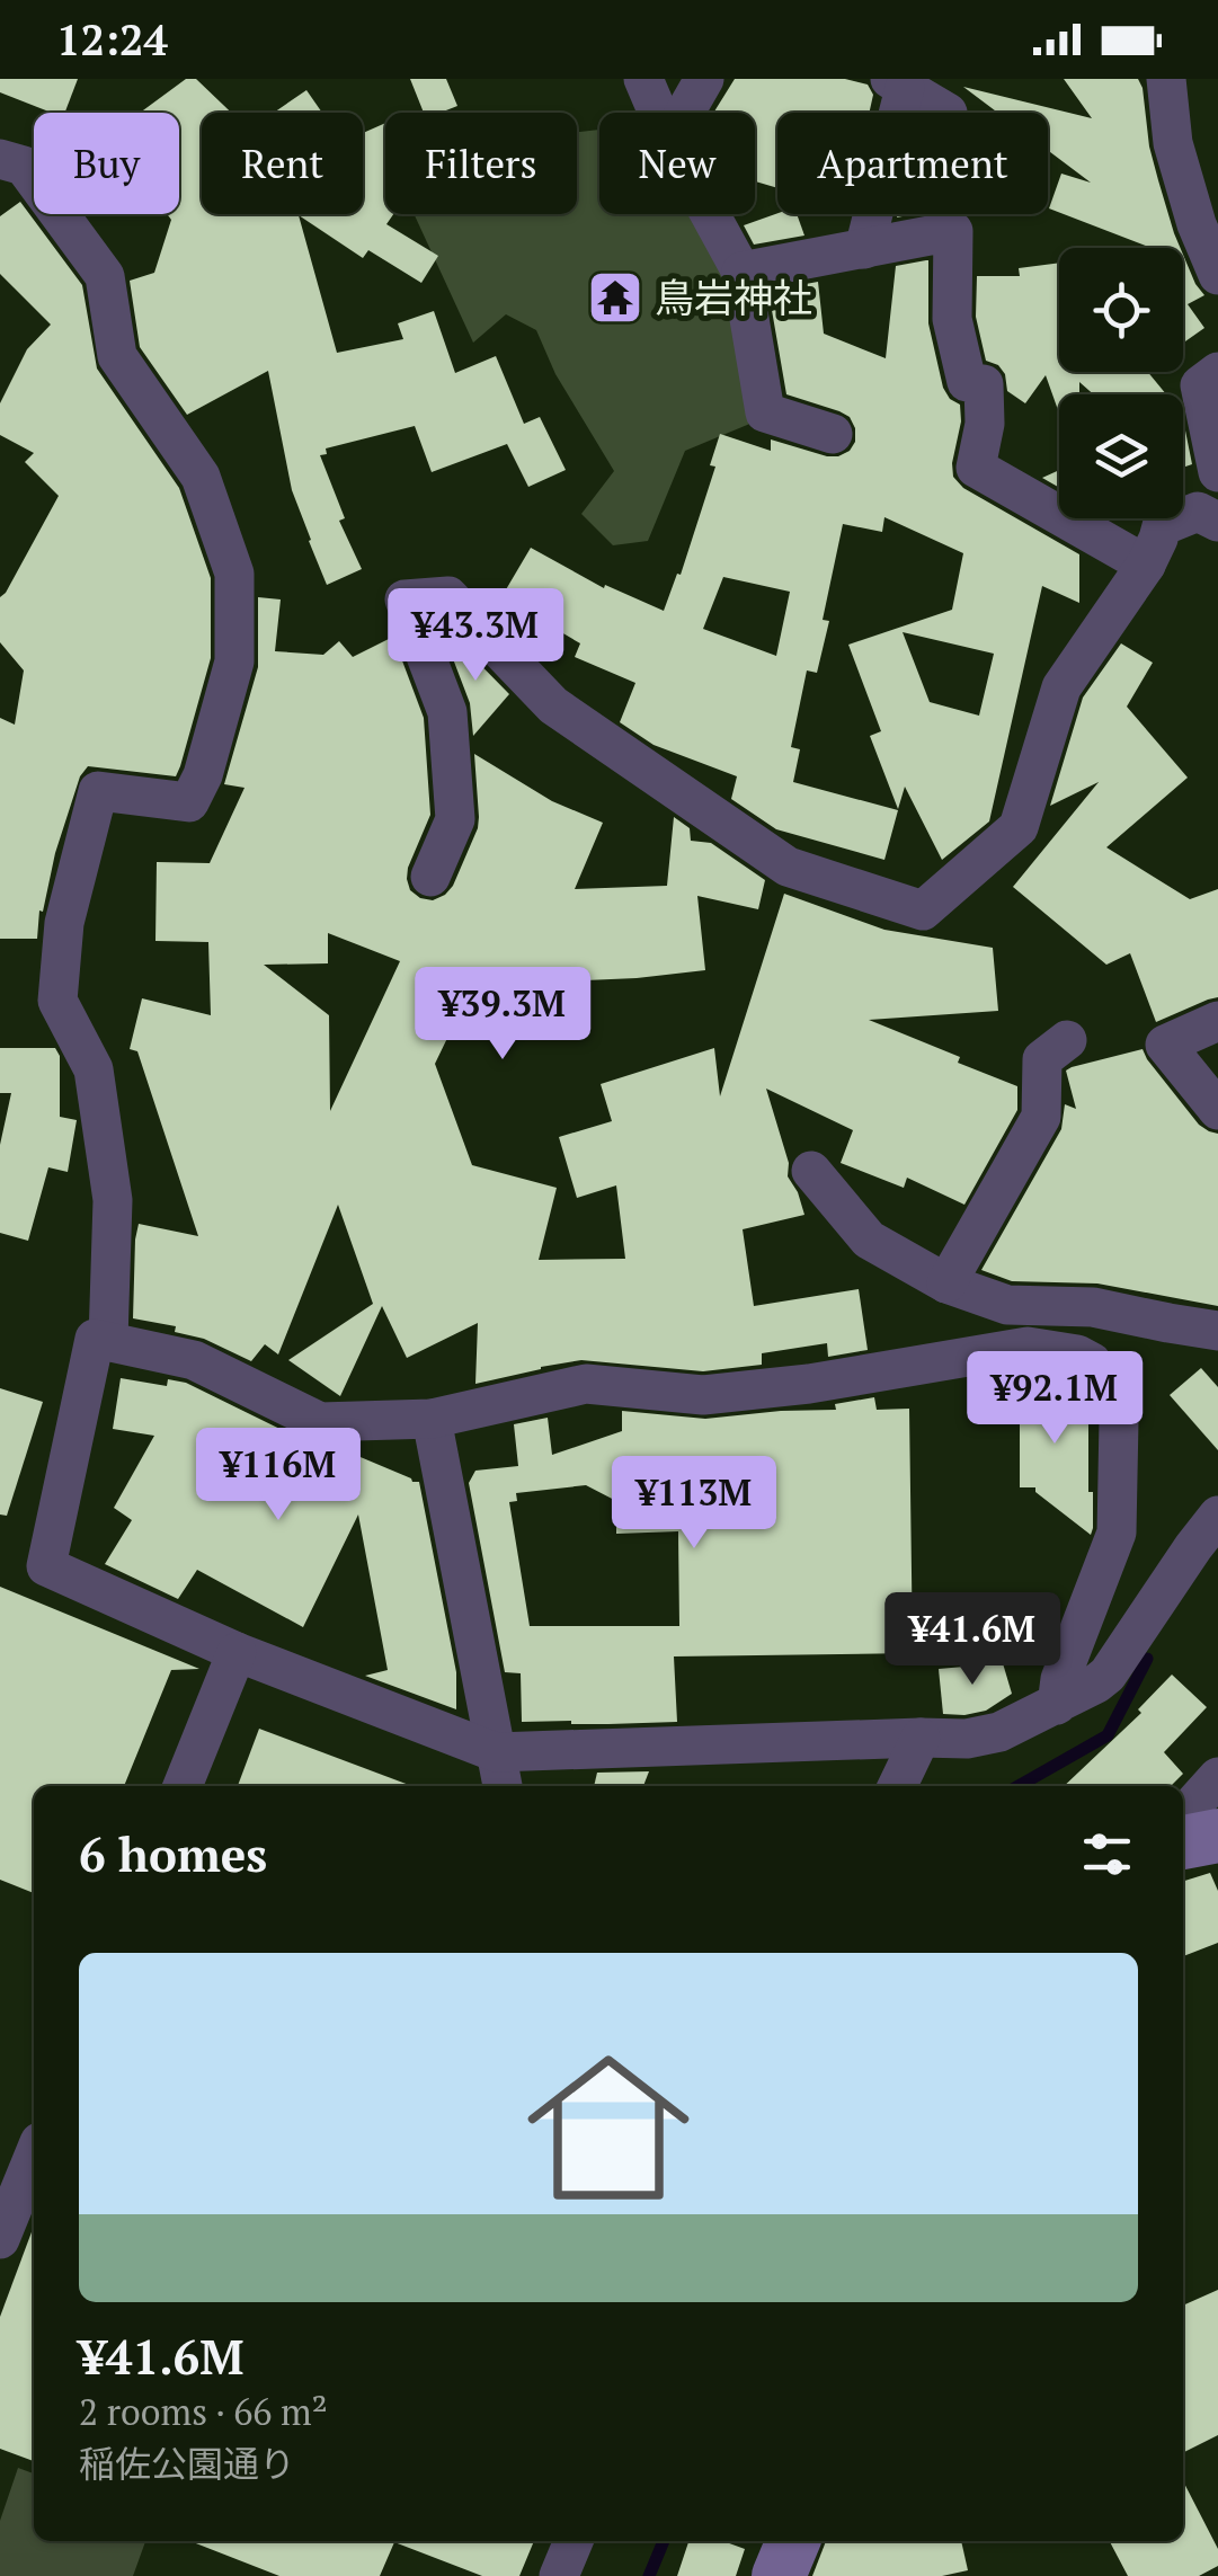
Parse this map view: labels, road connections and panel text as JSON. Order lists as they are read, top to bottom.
{
  "places": {
    "temple": ["鳥岩神社"]
  },
  "page": {
    "status": "12:24",
    "chip": [
      "Buy",
      "Rent",
      "Filters",
      "New",
      "Apartment"
    ],
    "price": [
      "¥43.3M",
      "¥39.3M",
      "¥92.1M",
      "¥116M",
      "¥113M",
      "¥41.6M"
    ],
    "heading": "6 homes",
    "list": [
      {
        "name": "¥41.6M",
        "note": "2 rooms · 66 m² · 稲佐公園通り"
      }
    ]
  }
}
